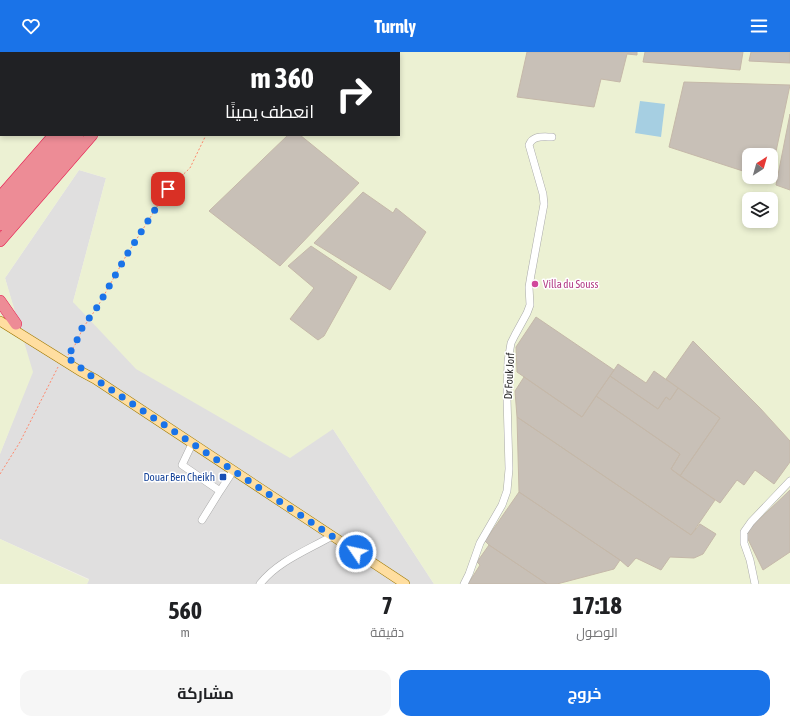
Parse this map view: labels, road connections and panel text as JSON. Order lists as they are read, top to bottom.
{
  "streets": {
    "street": ["Dr Fouk Jorf"]
  },
  "places": {
    "other": ["Villa du Souss"],
    "transit": ["Douar Ben Cheikh"]
  },
  "north": "top right",
  "page": {
    "header": "Turnly",
    "turn": ["360 m", "انعطف يمينًا"],
    "eta": [
      "17:18",
      "الوصول",
      "7",
      "دقيقة",
      "560",
      "m"
    ],
    "buttons": ["خروج", "مشاركة"]
  }
}
